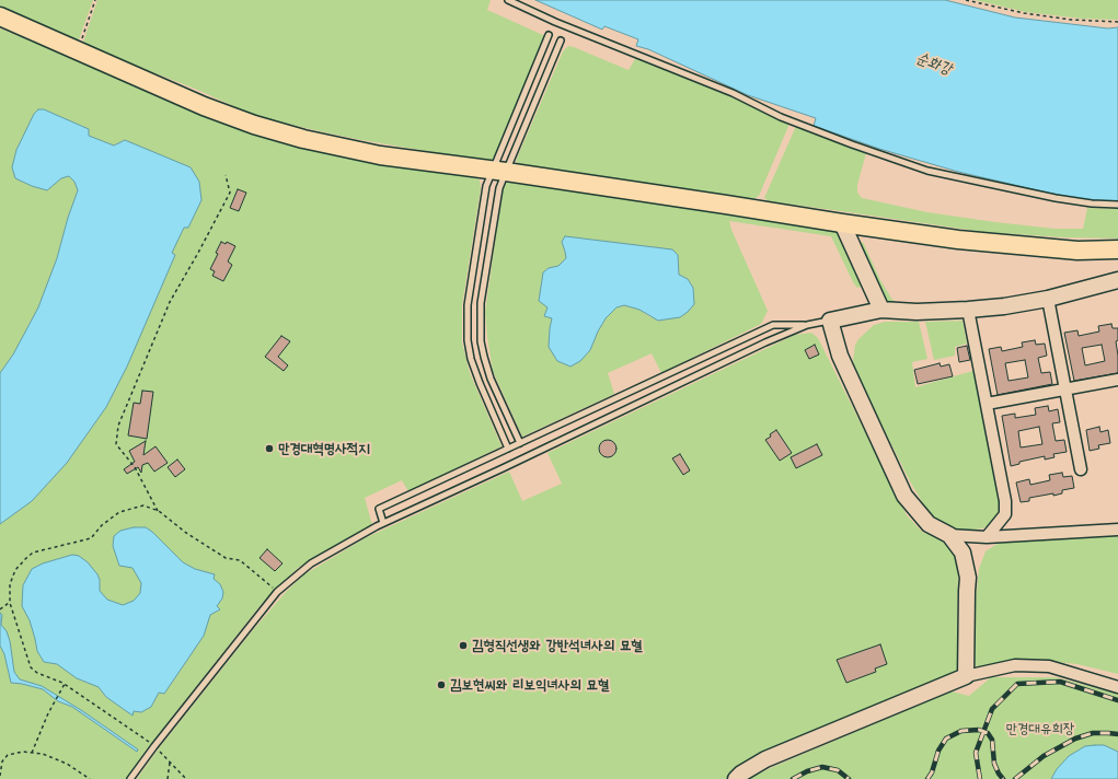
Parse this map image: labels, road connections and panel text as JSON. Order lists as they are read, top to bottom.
{
  "water": ["순화강"],
  "parks": ["만경대유희장"],
  "places": ["만경대혁명사적지", "김형직선생와 강반석녀사의 묘혈", "김보현씨와 리보익녀사의 묘혈"]
}
